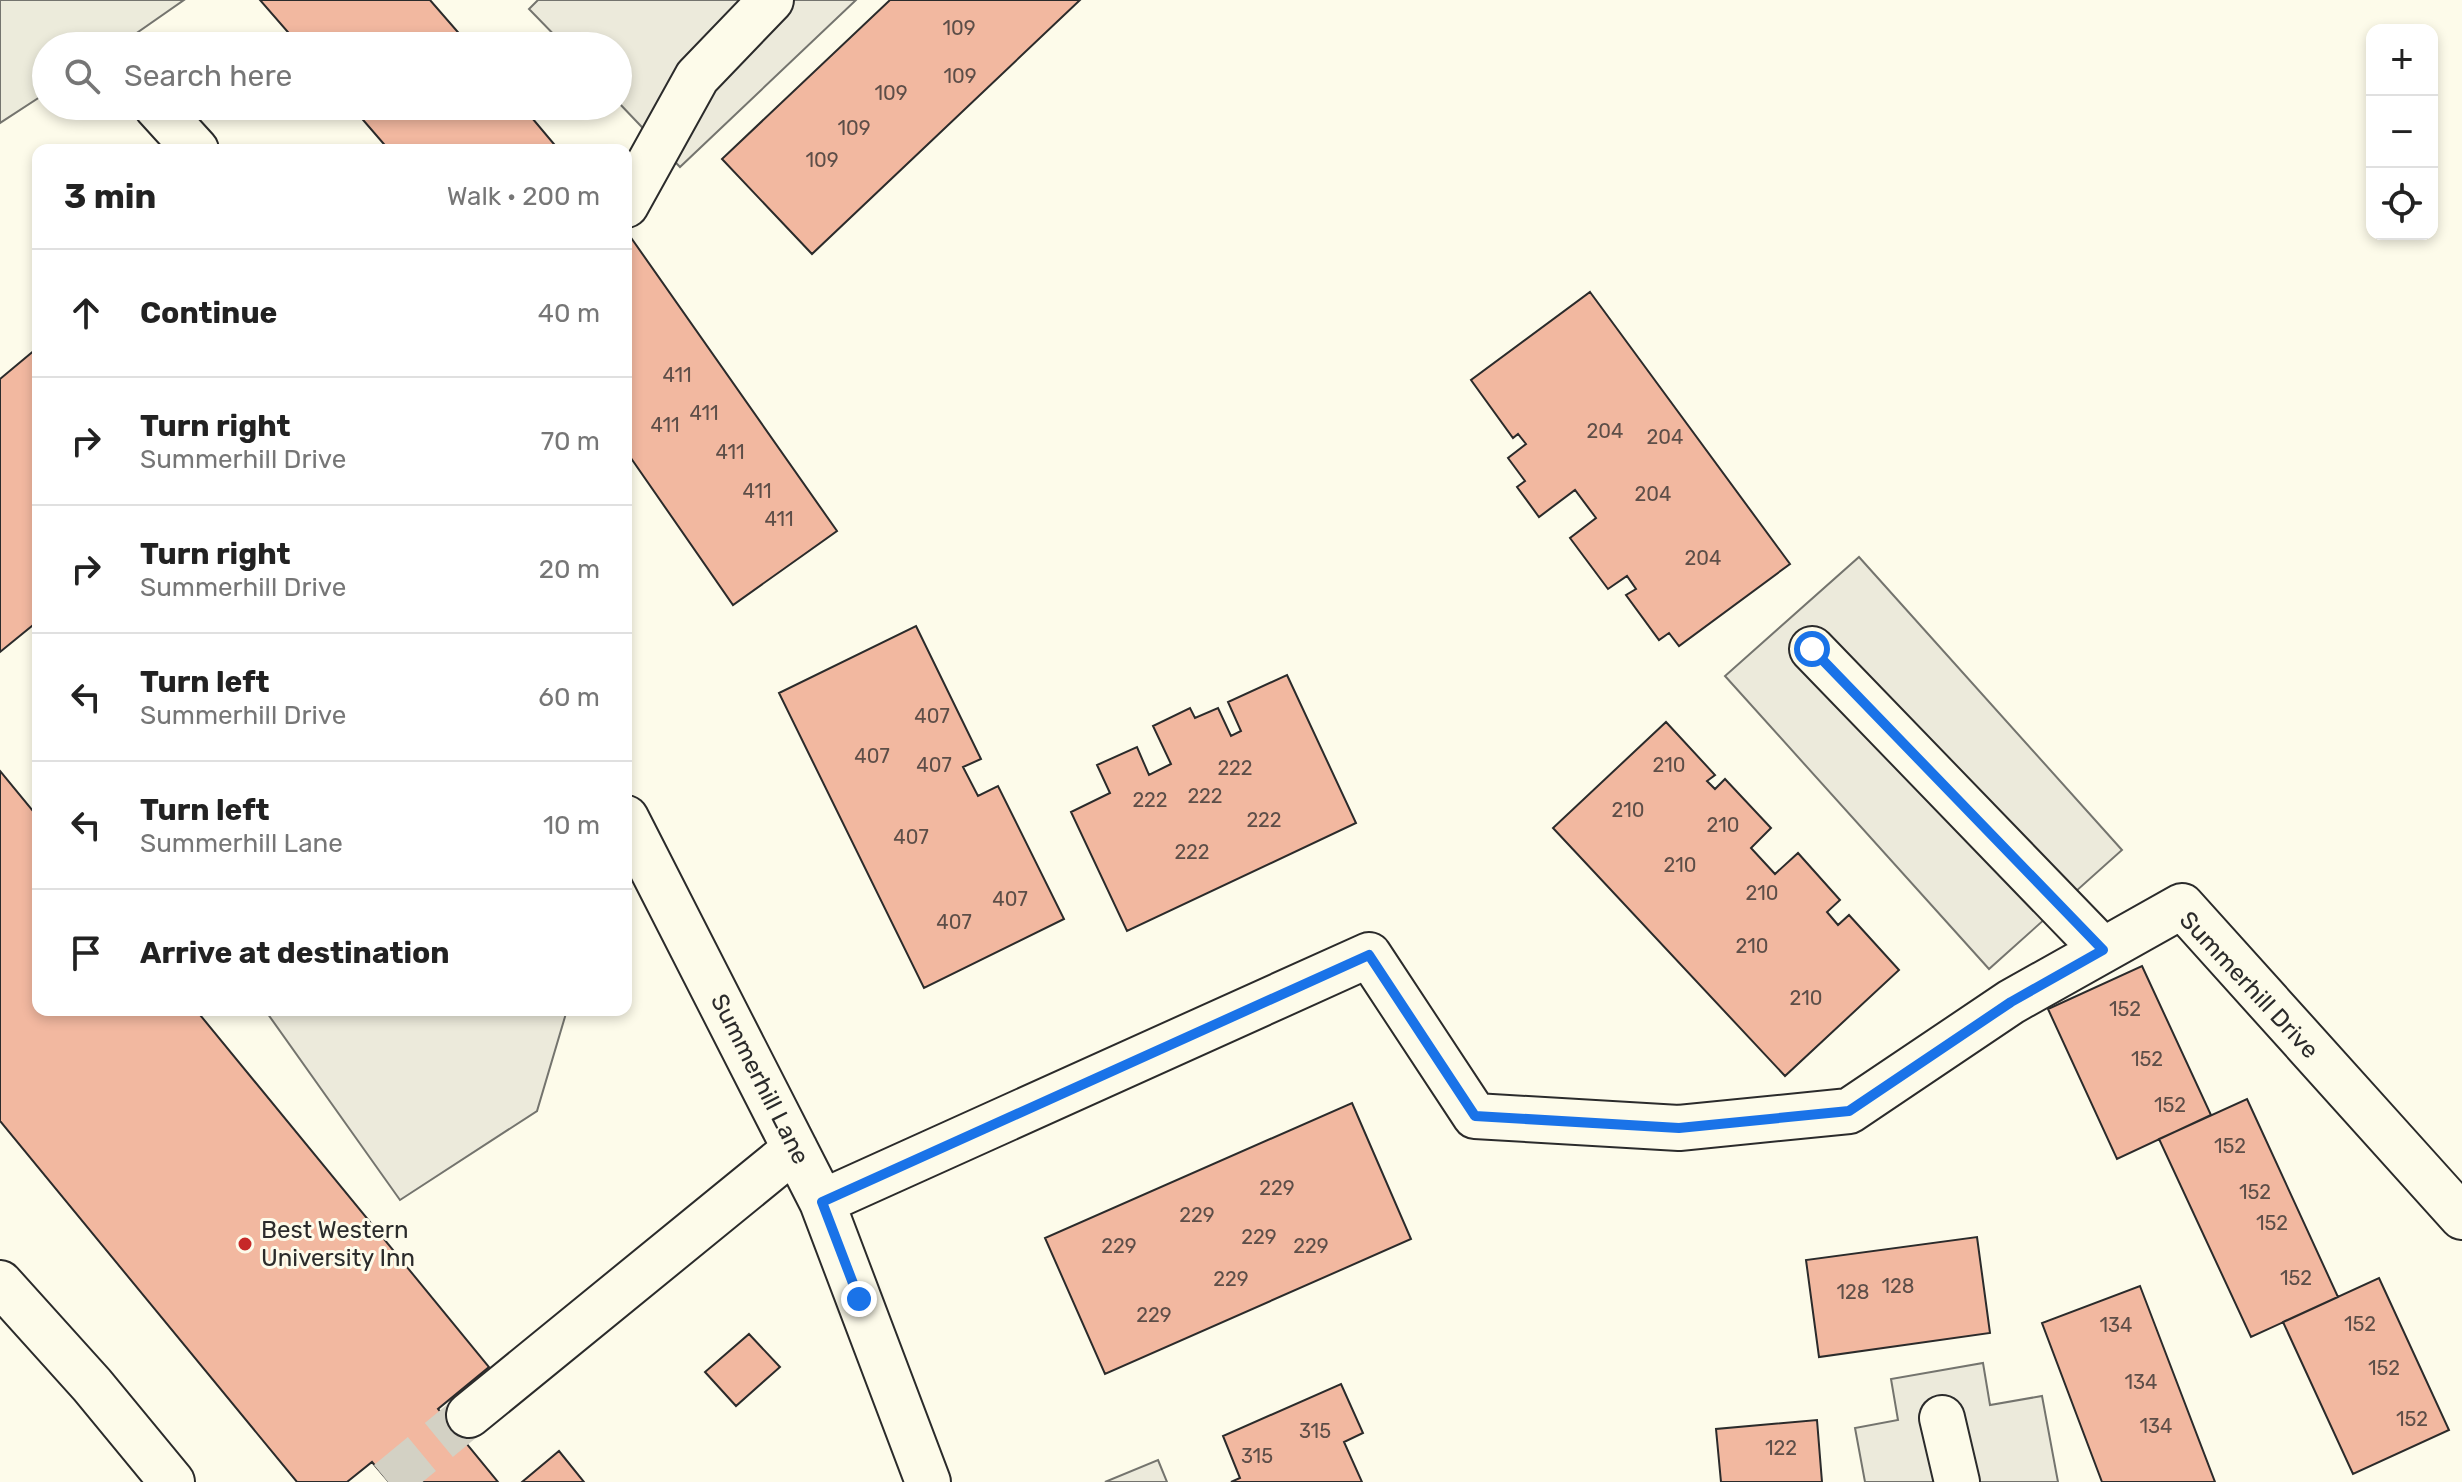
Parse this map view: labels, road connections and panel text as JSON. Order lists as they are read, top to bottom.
{
  "streets": {
    "street": ["Summerhill Drive", "Summerhill Lane"]
  },
  "crossings": [
    ["Summerhill Drive", "Summerhill Lane"]
  ],
  "places": ["Best Western University Inn"],
  "house_numbers": [
    "109",
    "109",
    "109",
    "109",
    "109",
    "411",
    "411",
    "411",
    "204",
    "204",
    "411",
    "411",
    "204",
    "411",
    "204",
    "407",
    "407",
    "407",
    "210",
    "222",
    "222",
    "222",
    "210",
    "222",
    "210",
    "407",
    "222",
    "210",
    "210",
    "407",
    "407",
    "210",
    "210",
    "152",
    "152",
    "152",
    "152",
    "229",
    "152",
    "229",
    "152",
    "229",
    "229",
    "229",
    "152",
    "229",
    "128",
    "128",
    "229",
    "152",
    "134",
    "152",
    "134",
    "152",
    "134",
    "315",
    "122",
    "315"
  ],
  "page": {
    "map_buttons": ["+", "−"],
    "search": "Search here",
    "heading": ["3 min", "Walk · 200 m"],
    "list": [
      ["Continue", "40 m"],
      ["Turn right", "Summerhill Drive", "70 m"],
      ["Turn right", "Summerhill Drive", "20 m"],
      ["Turn left", "Summerhill Drive", "60 m"],
      ["Turn left", "Summerhill Lane", "10 m"],
      "Arrive at destination"
    ]
  }
}
